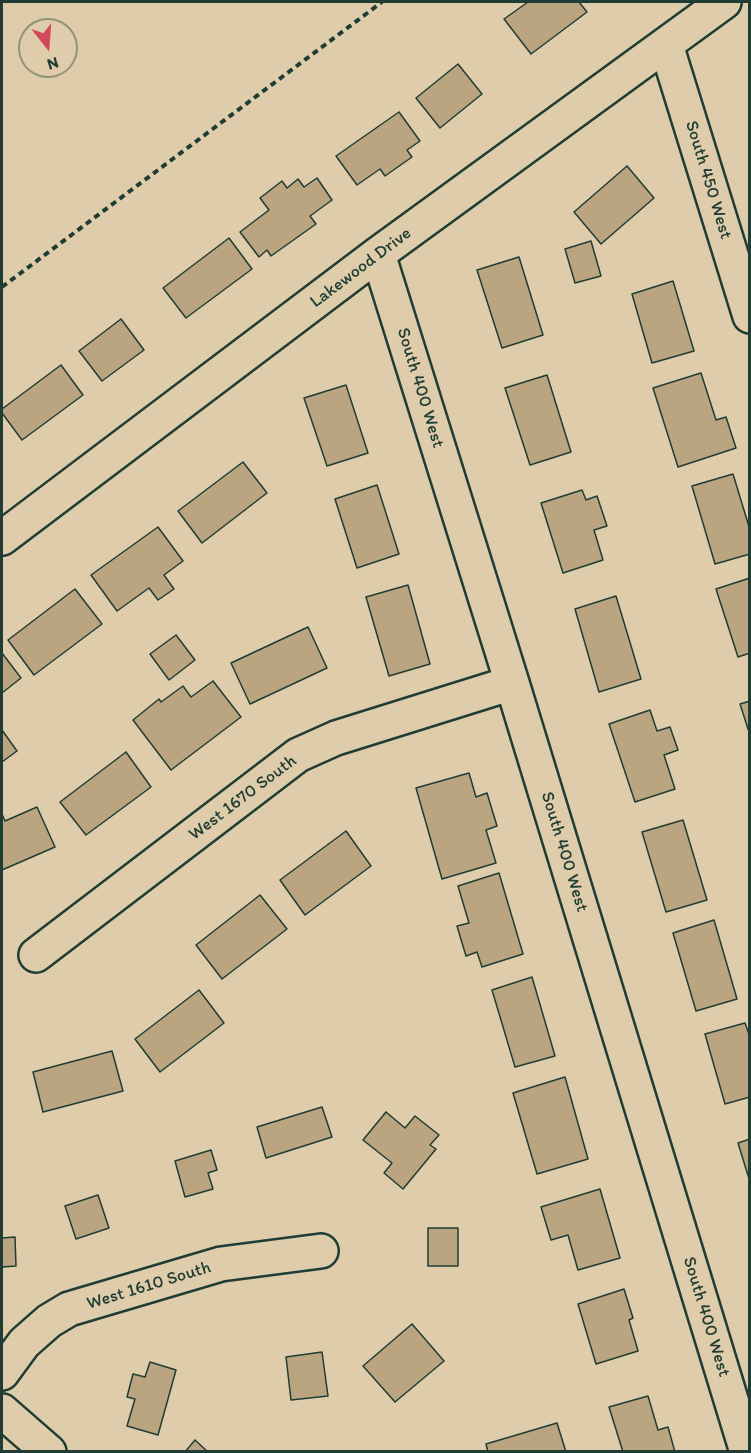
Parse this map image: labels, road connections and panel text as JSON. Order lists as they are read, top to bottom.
{
  "streets": {
    "street": [
      "South 450 West",
      "Lakewood Drive",
      "South 400 West",
      "West 1670 South",
      "West 1610 South"
    ]
  },
  "crossings": [
    ["South 450 West", "Lakewood Drive"],
    ["Lakewood Drive", "South 400 West"],
    ["South 400 West", "West 1670 South"]
  ],
  "north": "bottom"
}
